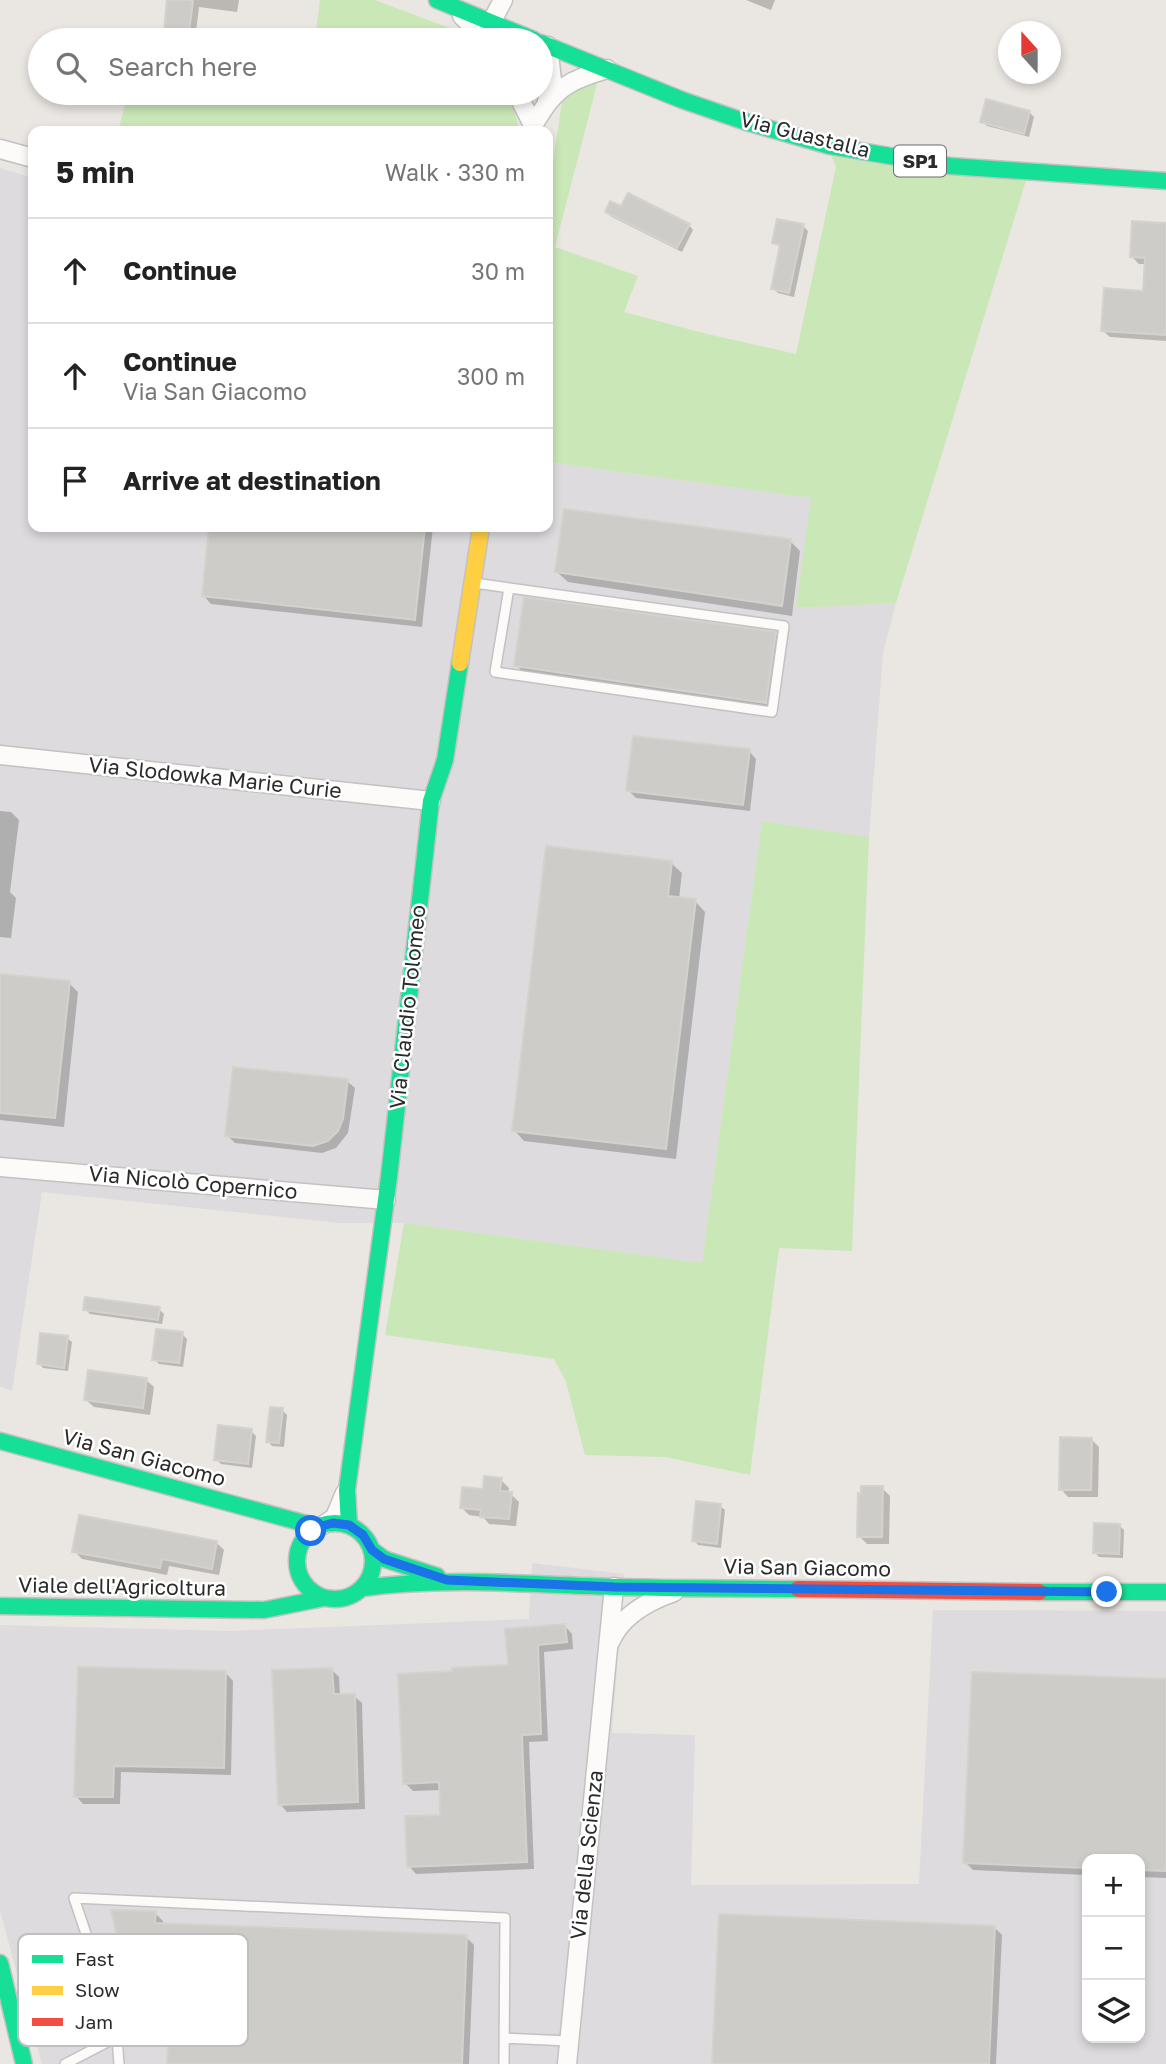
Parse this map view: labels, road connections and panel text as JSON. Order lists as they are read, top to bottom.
{
  "streets": {
    "street": [
      "Via Guastalla",
      "SP1",
      "Via Slodowka Marie Curie",
      "Via Claudio Tolomeo",
      "Via Nicolò Copernico",
      "Via San Giacomo",
      "Viale dell'Agricoltura",
      "Via della Scienza"
    ]
  },
  "crossings": [
    ["Via Slodowka Marie Curie", "Via Claudio Tolomeo"],
    ["Via Claudio Tolomeo", "Via Nicolò Copernico"],
    ["Via Claudio Tolomeo", "Via San Giacomo"],
    ["Via Claudio Tolomeo", "Viale dell'Agricoltura"],
    ["Via San Giacomo", "Viale dell'Agricoltura"],
    ["Via San Giacomo", "Via della Scienza"]
  ],
  "legend": ["Fast", "Slow", "Jam"],
  "north": "top",
  "page": {
    "search": "Search here",
    "heading": ["5 min", "Walk · 330 m"],
    "list": [
      ["Continue", "30 m"],
      ["Continue", "Via San Giacomo", "300 m"],
      "Arrive at destination"
    ],
    "map_buttons": ["+", "−"]
  }
}
